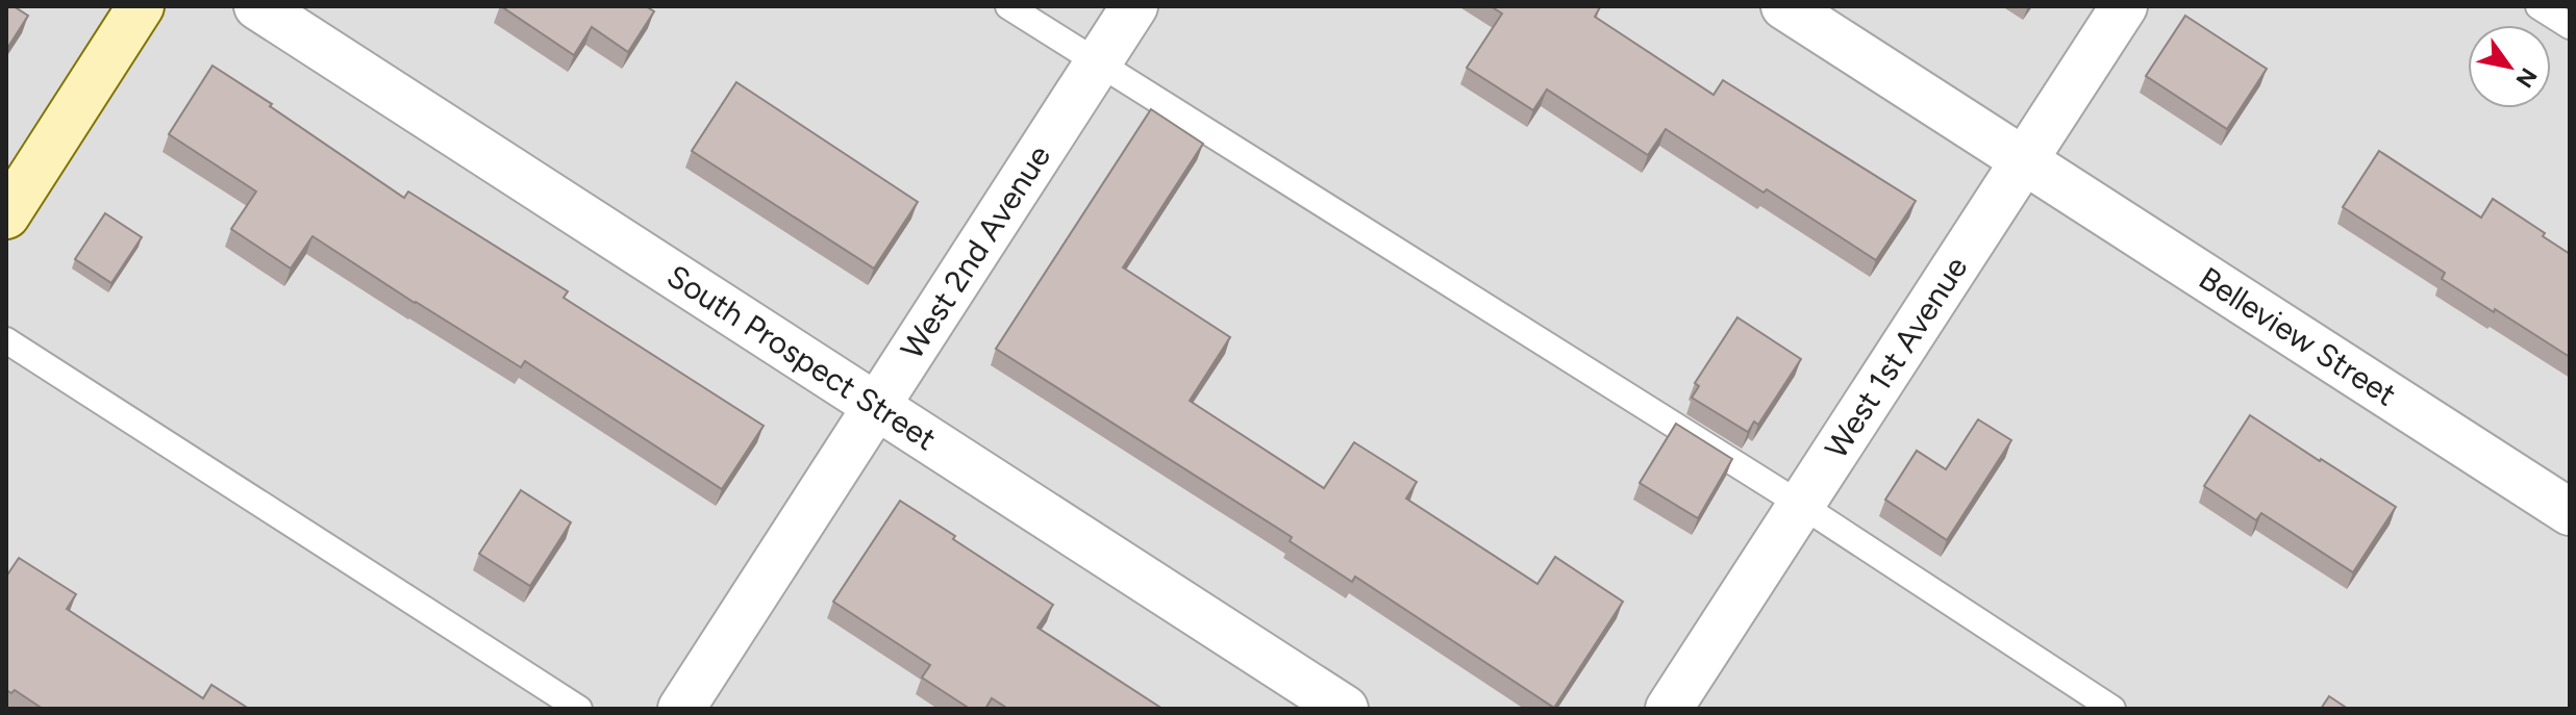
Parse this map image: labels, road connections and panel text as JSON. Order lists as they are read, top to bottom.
{
  "streets": {
    "street": [
      "West 2nd Avenue",
      "Belleview Street",
      "South Prospect Street",
      "West 1st Avenue"
    ]
  },
  "crossings": [
    ["West 2nd Avenue", "South Prospect Street"],
    ["Belleview Street", "West 1st Avenue"]
  ],
  "north": "bottom right"
}
